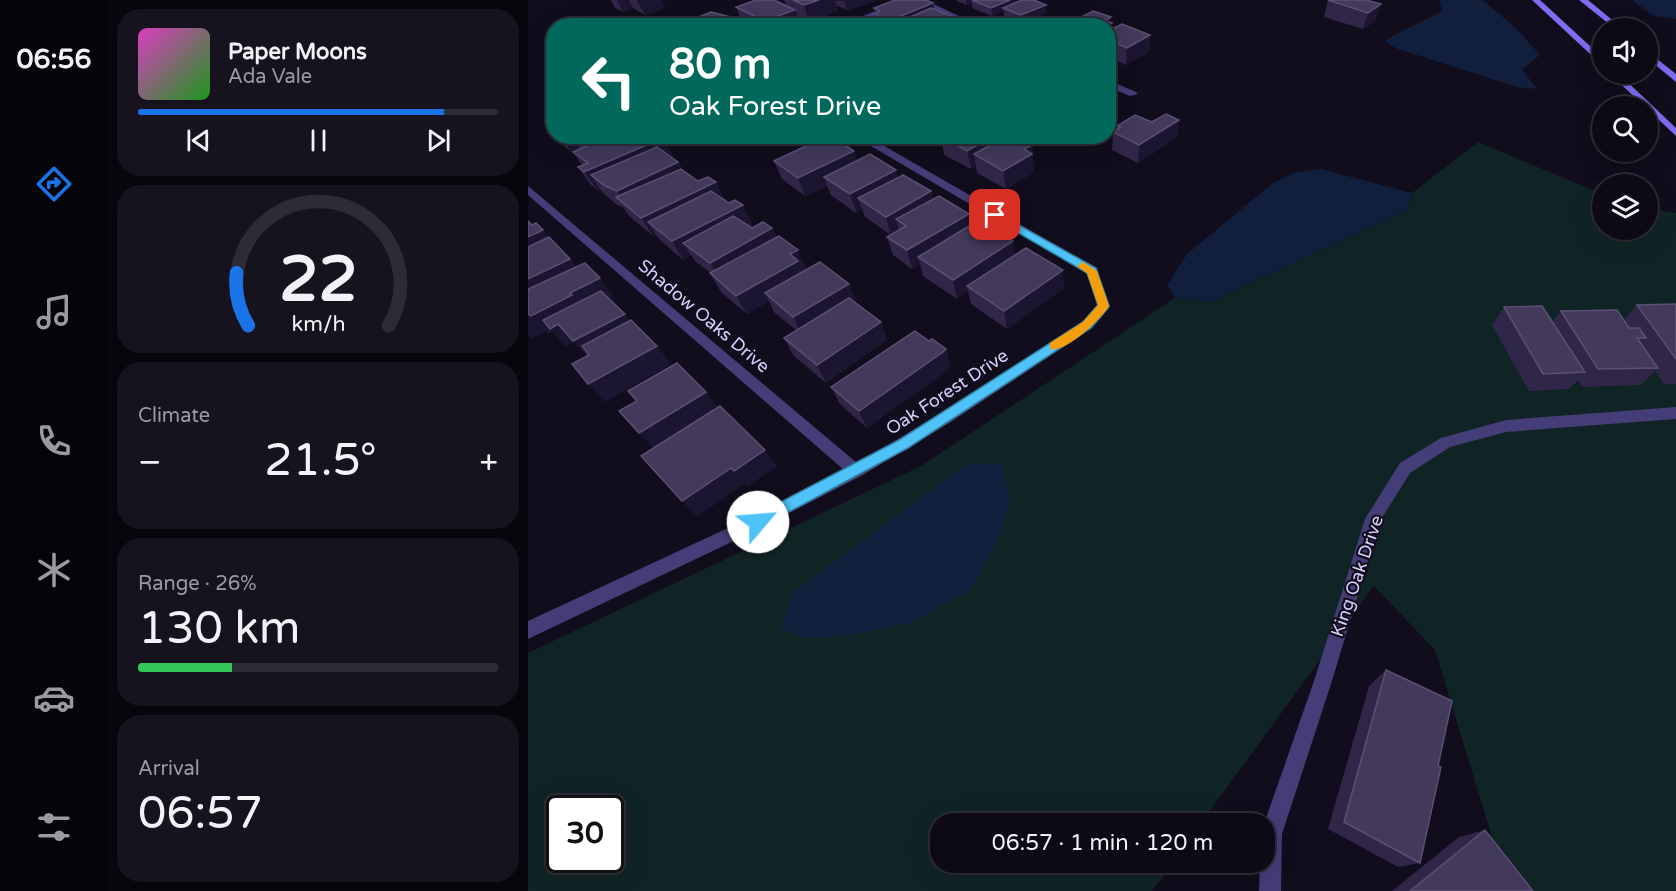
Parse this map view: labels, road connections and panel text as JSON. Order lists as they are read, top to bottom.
{
  "streets": {
    "street": ["Shadow Oaks Drive", "Oak Forest Drive", "King Oak Drive"]
  },
  "crossings": [
    ["Shadow Oaks Drive", "Oak Forest Drive"]
  ],
  "page": {
    "tabs": "06:56",
    "turn": ["80 m", "Oak Forest Drive"],
    "song": ["Paper Moons", "Ada Vale"],
    "tile": [
      "Climate",
      ["Range · 26%", "130 km"],
      ["Arrival", "06:57"]
    ],
    "heat": ["−", "21.5°", "+"],
    "limit": "30",
    "trip": "06:57 · 1 min · 120 m",
    "gauge": ["22", "km/h"]
  }
}
